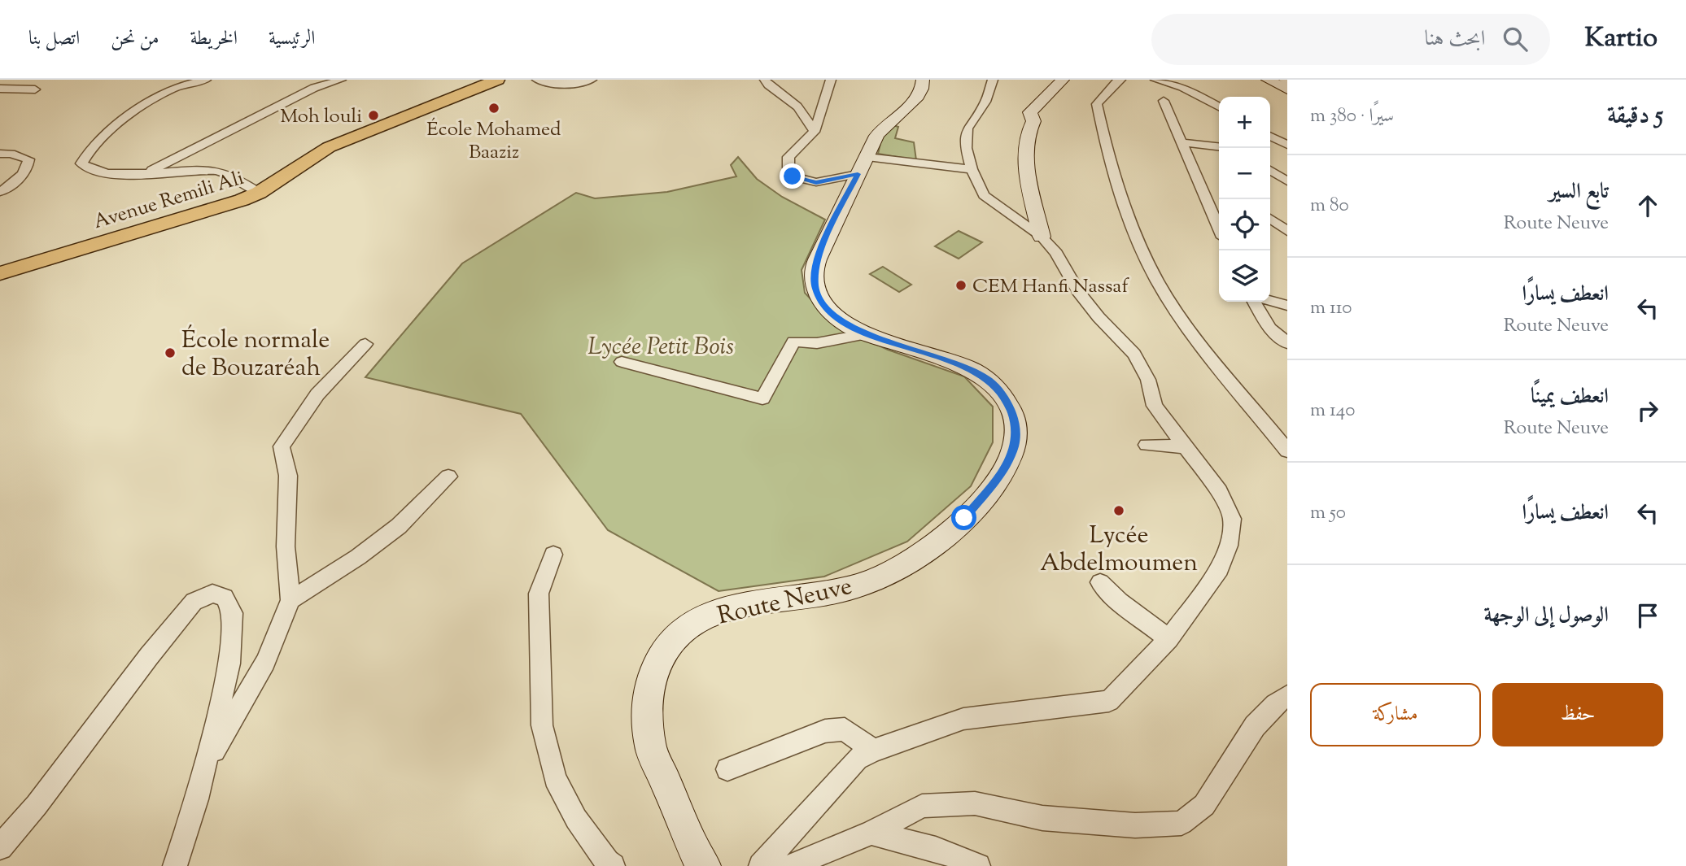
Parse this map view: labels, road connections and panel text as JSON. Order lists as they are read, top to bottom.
{
  "streets": {
    "main road": ["Avenue Remili Ali", "Route Neuve"]
  },
  "parks": ["Lycée Petit Bois"],
  "places": [
    "École Mohamed Baaziz",
    "Moh louli",
    "CEM Hanfi Nassaf",
    "École normale de Bouzaréah",
    "Lycée Abdelmoumen"
  ],
  "page": {
    "header": "Kartio",
    "search": "ابحث هنا",
    "nav": [
      "الرئيسية",
      "الخريطة",
      "من نحن",
      "اتصل بنا"
    ],
    "heading": ["5 دقيقة", "سيرًا · 380 m"],
    "map_buttons": ["+", "−"],
    "list": [
      ["تابع السير", "Route Neuve", "80 m"],
      ["انعطف يسارًا", "Route Neuve", "110 m"],
      ["انعطف يمينًا", "Route Neuve", "140 m"],
      ["انعطف يسارًا", "50 m"],
      "الوصول إلى الوجهة"
    ],
    "buttons": ["حفظ", "مشاركة"]
  }
}
